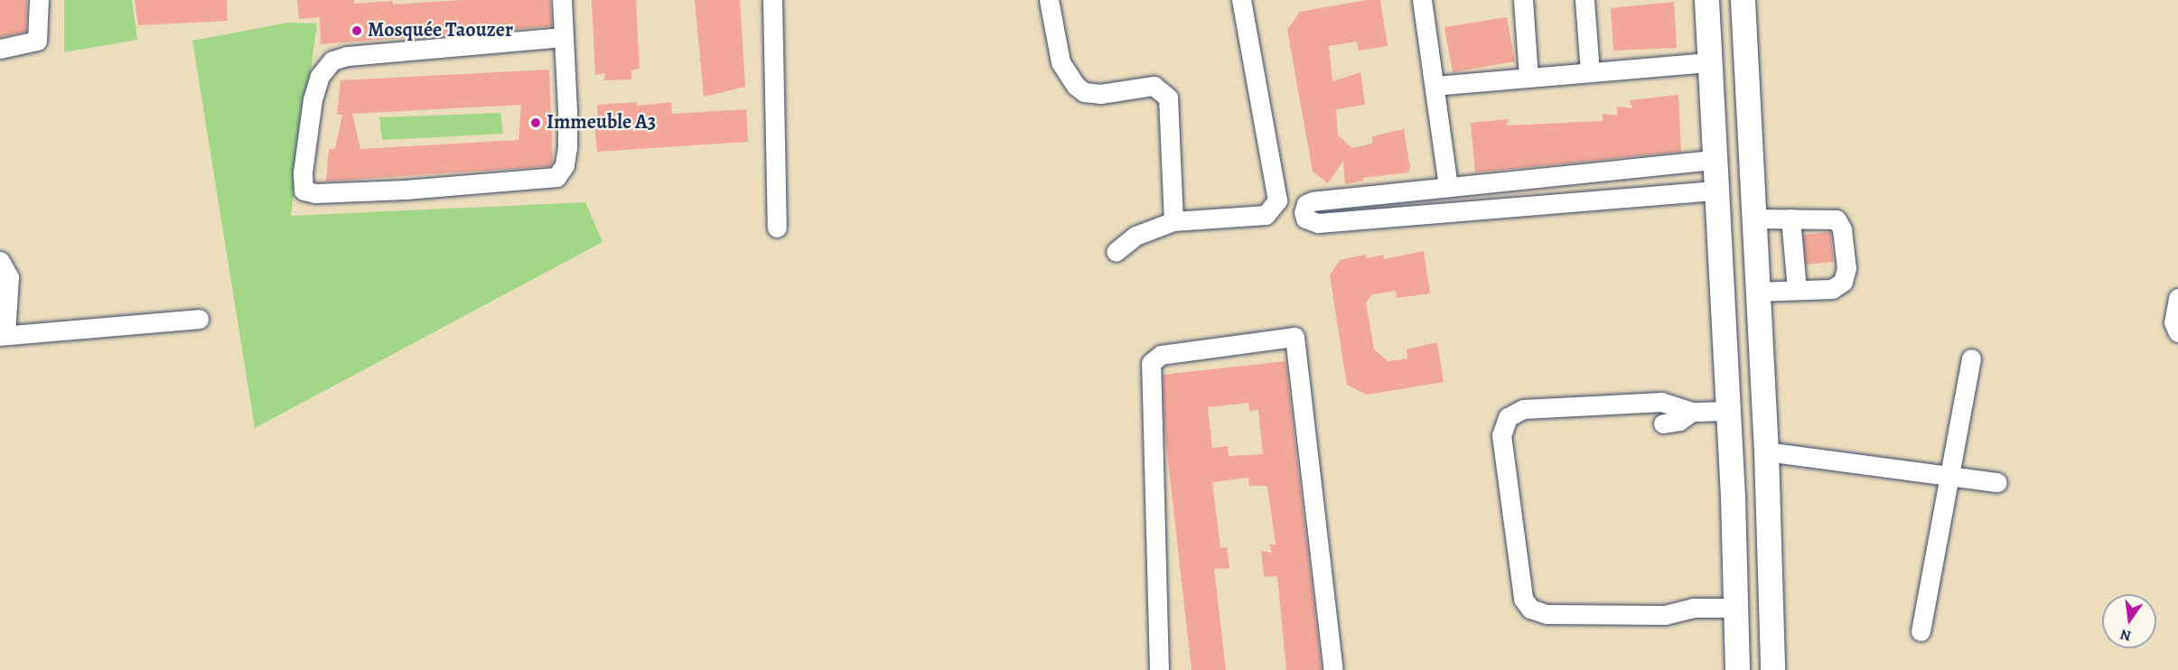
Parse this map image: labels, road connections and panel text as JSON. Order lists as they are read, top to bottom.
{
  "places": ["Mosquée Taouzer", "Immeuble A3"],
  "north": "bottom"
}
